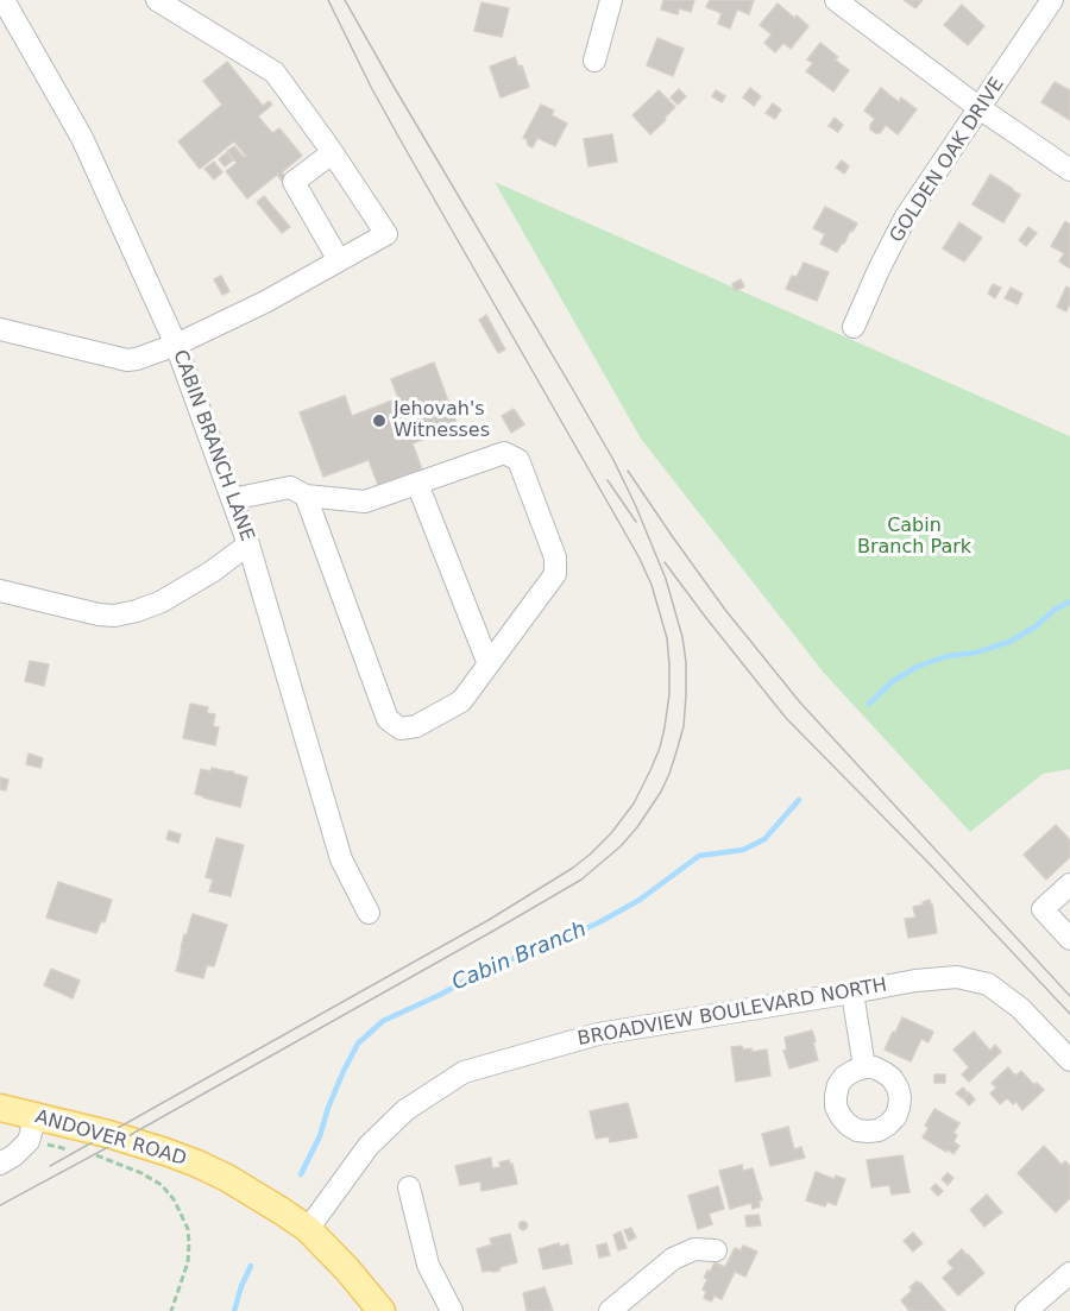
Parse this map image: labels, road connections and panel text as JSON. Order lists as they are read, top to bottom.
{
  "streets": {
    "main road": ["ANDOVER ROAD"],
    "street": ["GOLDEN OAK DRIVE", "CABIN BRANCH LANE", "BROADVIEW BOULEVARD NORTH"]
  },
  "crossings": [
    ["BROADVIEW BOULEVARD NORTH", "ANDOVER ROAD"]
  ],
  "water": ["Cabin Branch"],
  "parks": ["Cabin Branch Park"],
  "places": ["Jehovah's Witnesses"]
}
